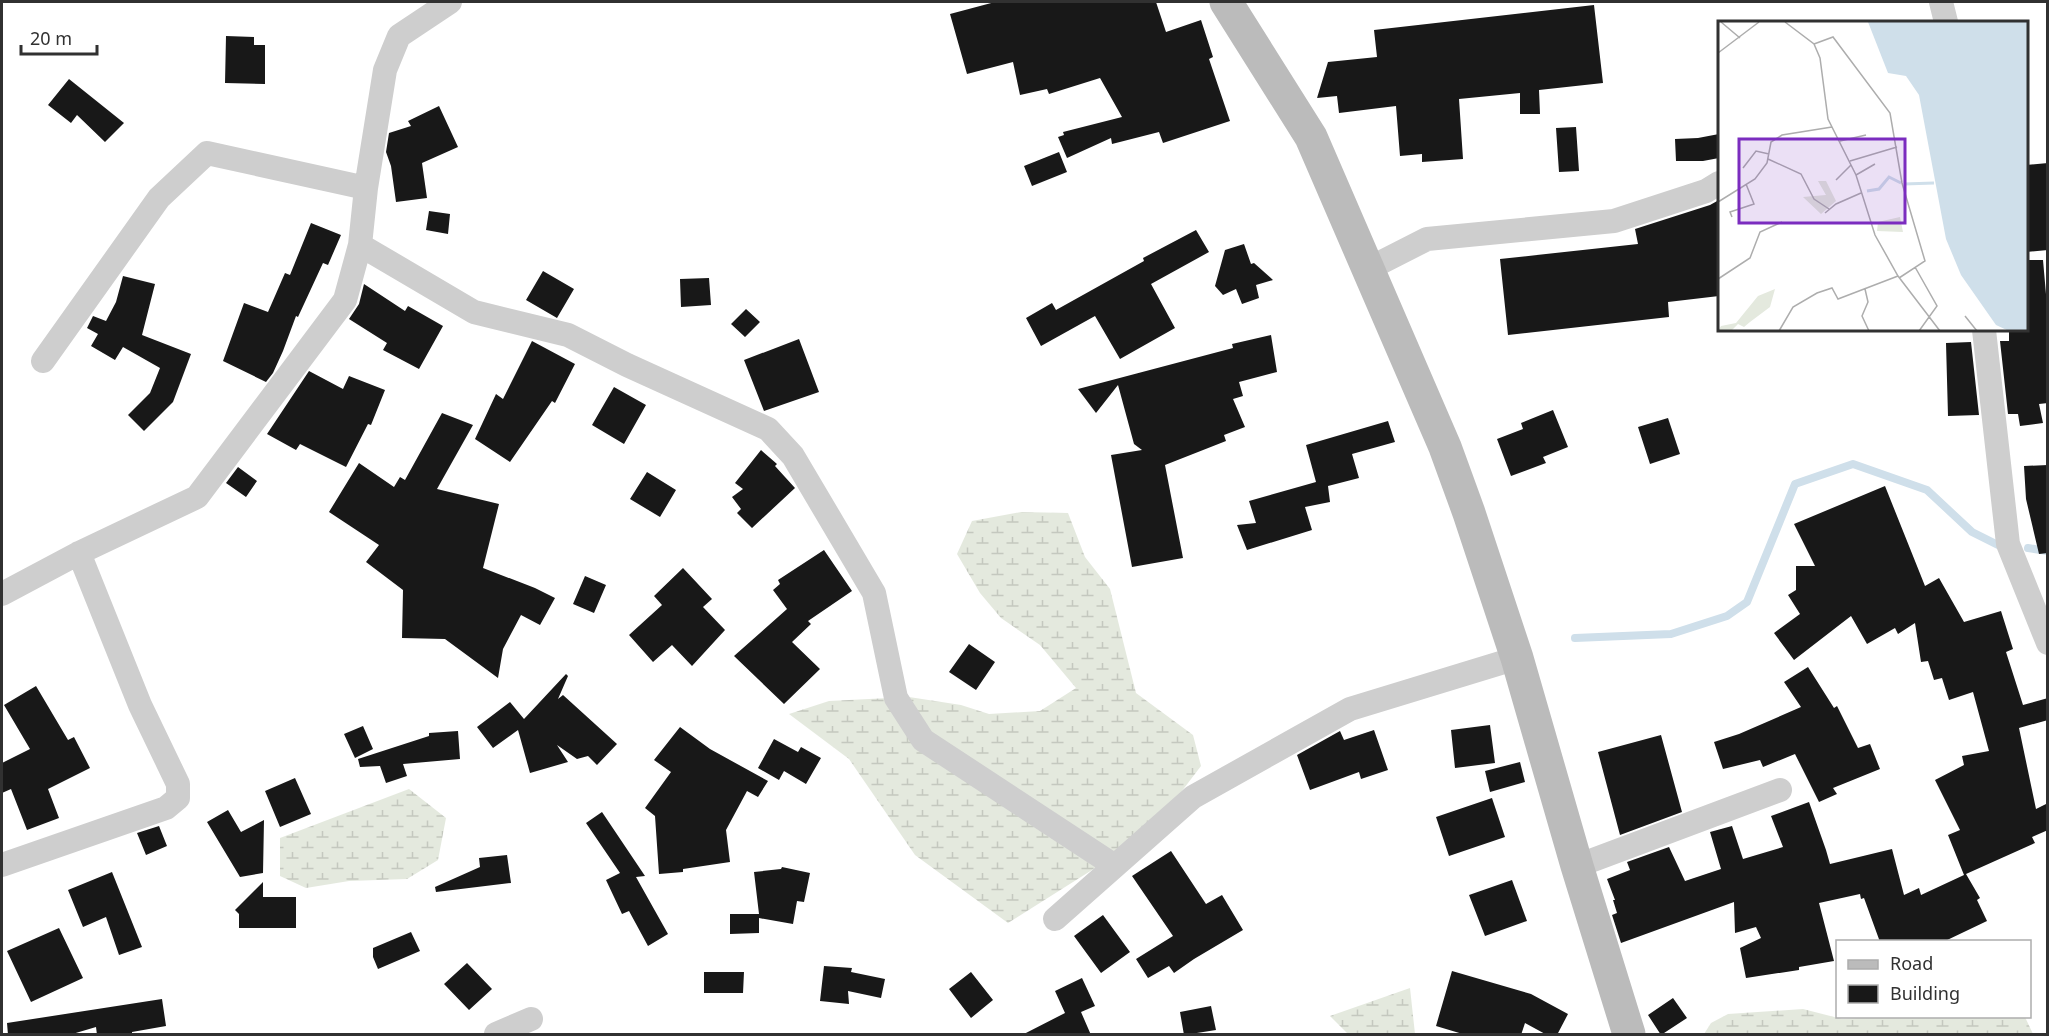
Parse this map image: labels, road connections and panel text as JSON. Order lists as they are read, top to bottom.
{
  "legend": ["Road", "Building"],
  "scale_bar": "20 m"
}
